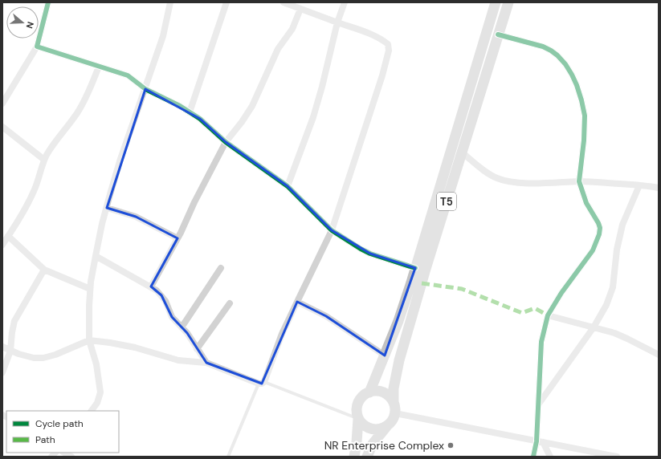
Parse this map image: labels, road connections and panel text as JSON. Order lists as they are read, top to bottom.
{
  "streets": {
    "highway": ["T5"]
  },
  "places": ["NR Enterprise Complex"],
  "legend": ["Cycle path", "Path"],
  "north": "right"
}
